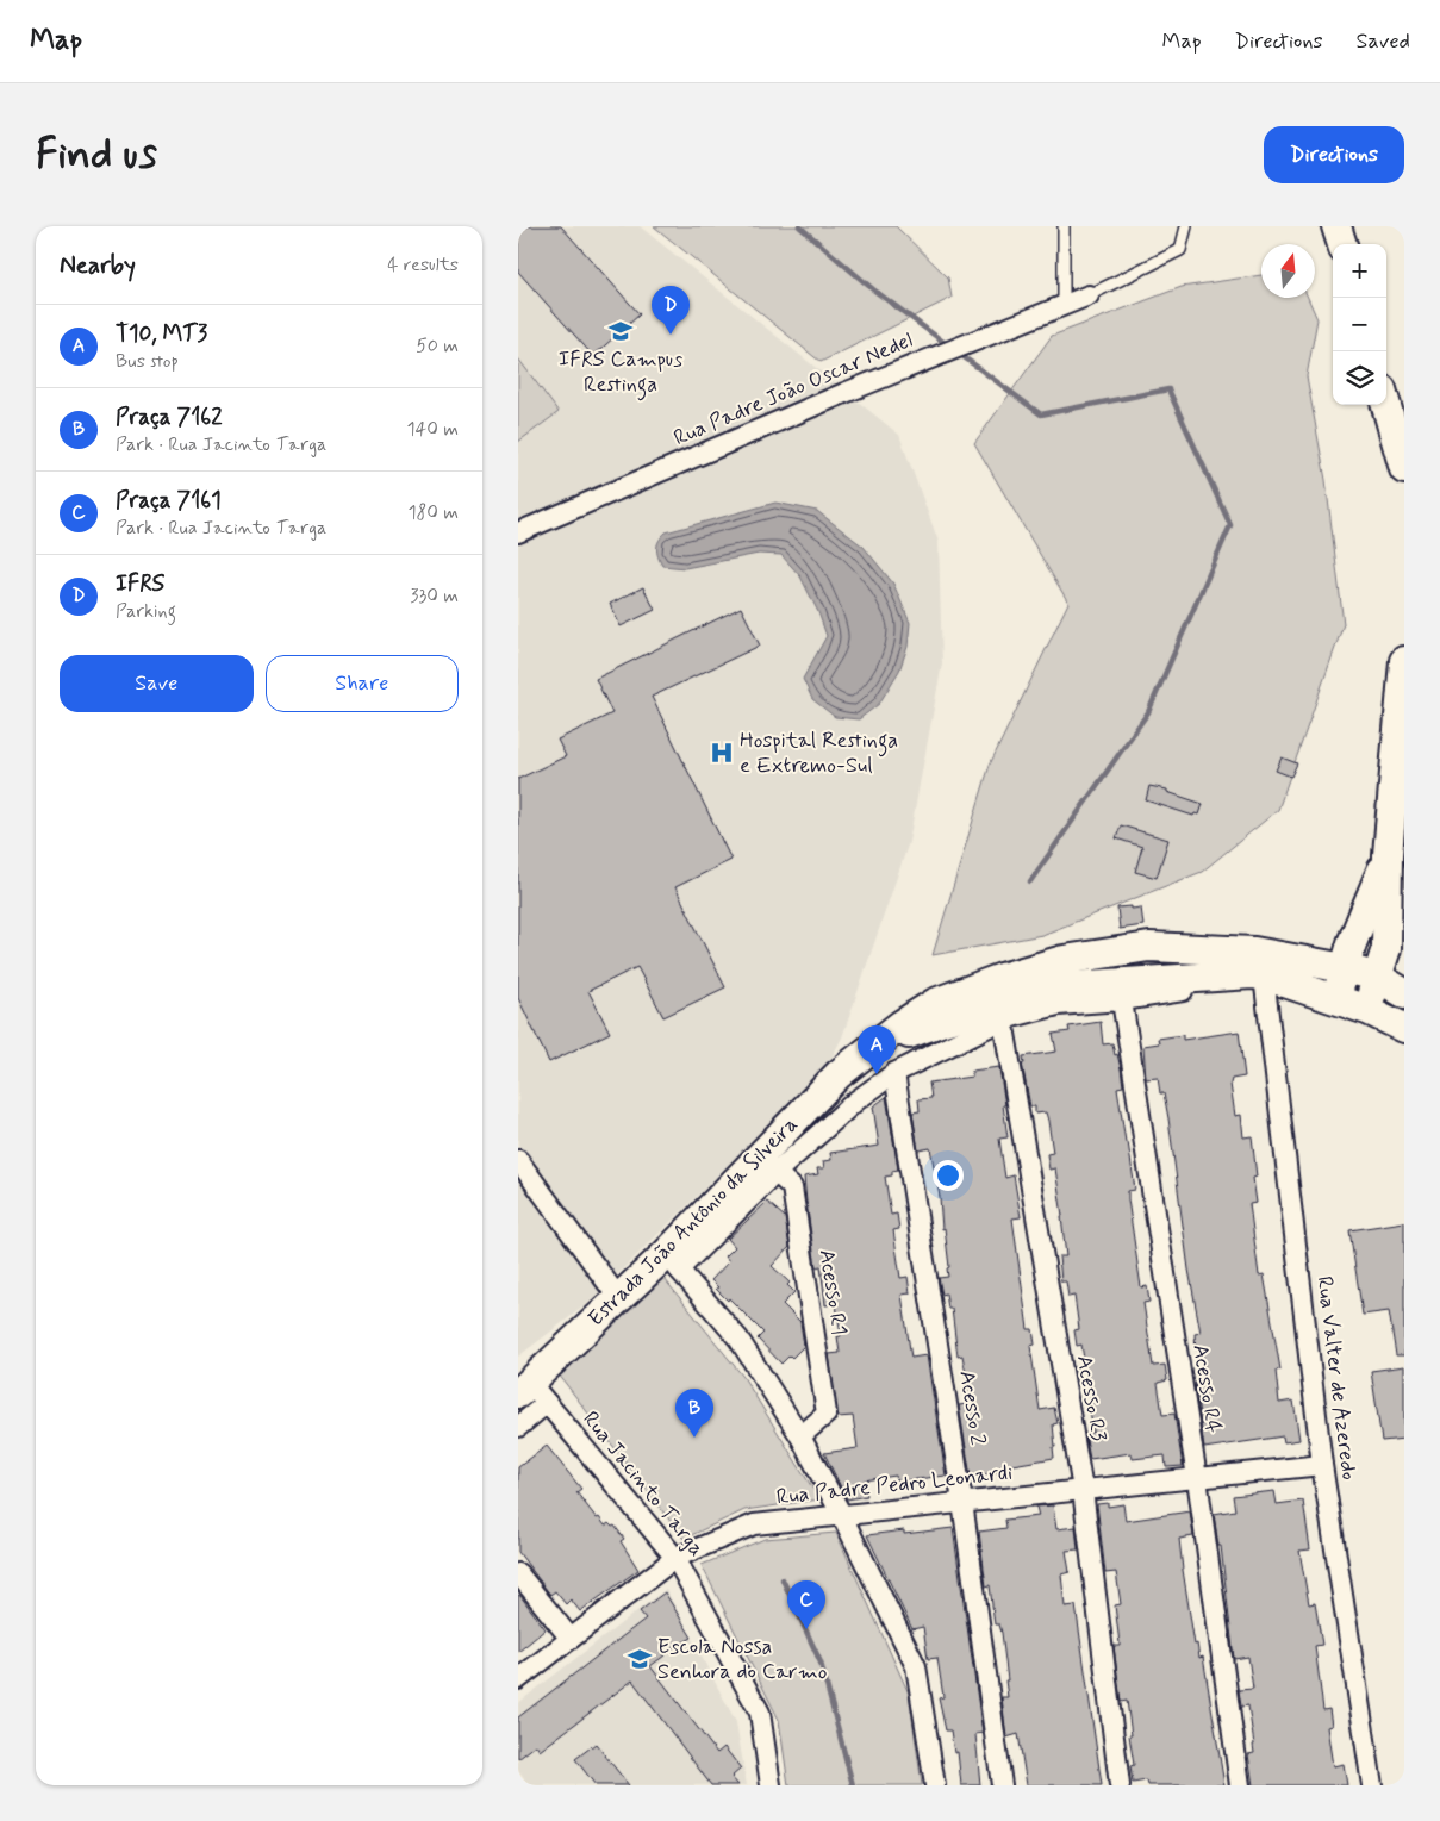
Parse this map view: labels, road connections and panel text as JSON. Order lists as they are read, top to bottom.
{
  "streets": {
    "main road": ["Estrada João Antônio da Silveira"],
    "street": [
      "Rua Padre João Oscar Nedel",
      "Acesso R1",
      "Rua Valter de Azeredo",
      "Acesso R4",
      "Acesso R3",
      "Acesso 2",
      "Rua Jacinto Targa",
      "Rua Padre Pedro Leonardi"
    ]
  },
  "crossings": [
    ["Estrada João Antônio da Silveira", "Acesso R1"],
    ["Estrada João Antônio da Silveira", "Rua Valter de Azeredo"],
    ["Estrada João Antônio da Silveira", "Acesso R4"],
    ["Estrada João Antônio da Silveira", "Acesso R3"],
    ["Estrada João Antônio da Silveira", "Acesso 2"],
    ["Estrada João Antônio da Silveira", "Rua Jacinto Targa"],
    ["Rua Valter de Azeredo", "Rua Padre Pedro Leonardi"],
    ["Acesso R4", "Rua Padre Pedro Leonardi"],
    ["Acesso R3", "Rua Padre Pedro Leonardi"],
    ["Acesso 2", "Rua Padre Pedro Leonardi"],
    ["Rua Jacinto Targa", "Rua Padre Pedro Leonardi"]
  ],
  "places": {
    "school or university": ["IFRS Campus Restinga", "Escola Nossa Senhora do Carmo"],
    "hospital": ["Hospital Restinga e Extremo-Sul"]
  },
  "north": "top",
  "page": {
    "header": "Map",
    "nav": ["Map", "Directions", "Saved"],
    "buttons": [
      "Directions",
      ["Save", "Share"]
    ],
    "title": "Find us",
    "heading": ["Nearby", "4 results"],
    "map_buttons": ["+", "−"],
    "pins": [
      "D",
      "A",
      "B",
      "C"
    ],
    "list": [
      {
        "mark": "A",
        "name": "T10, MT3",
        "note": "Bus stop",
        "value": "50 m"
      },
      {
        "mark": "B",
        "name": "Praça 7162",
        "note": "Park · Rua Jacinto Targa",
        "value": "140 m"
      },
      {
        "mark": "C",
        "name": "Praça 7161",
        "note": "Park · Rua Jacinto Targa",
        "value": "180 m"
      },
      {
        "mark": "D",
        "name": "IFRS",
        "note": "Parking",
        "value": "330 m"
      }
    ]
  }
}
